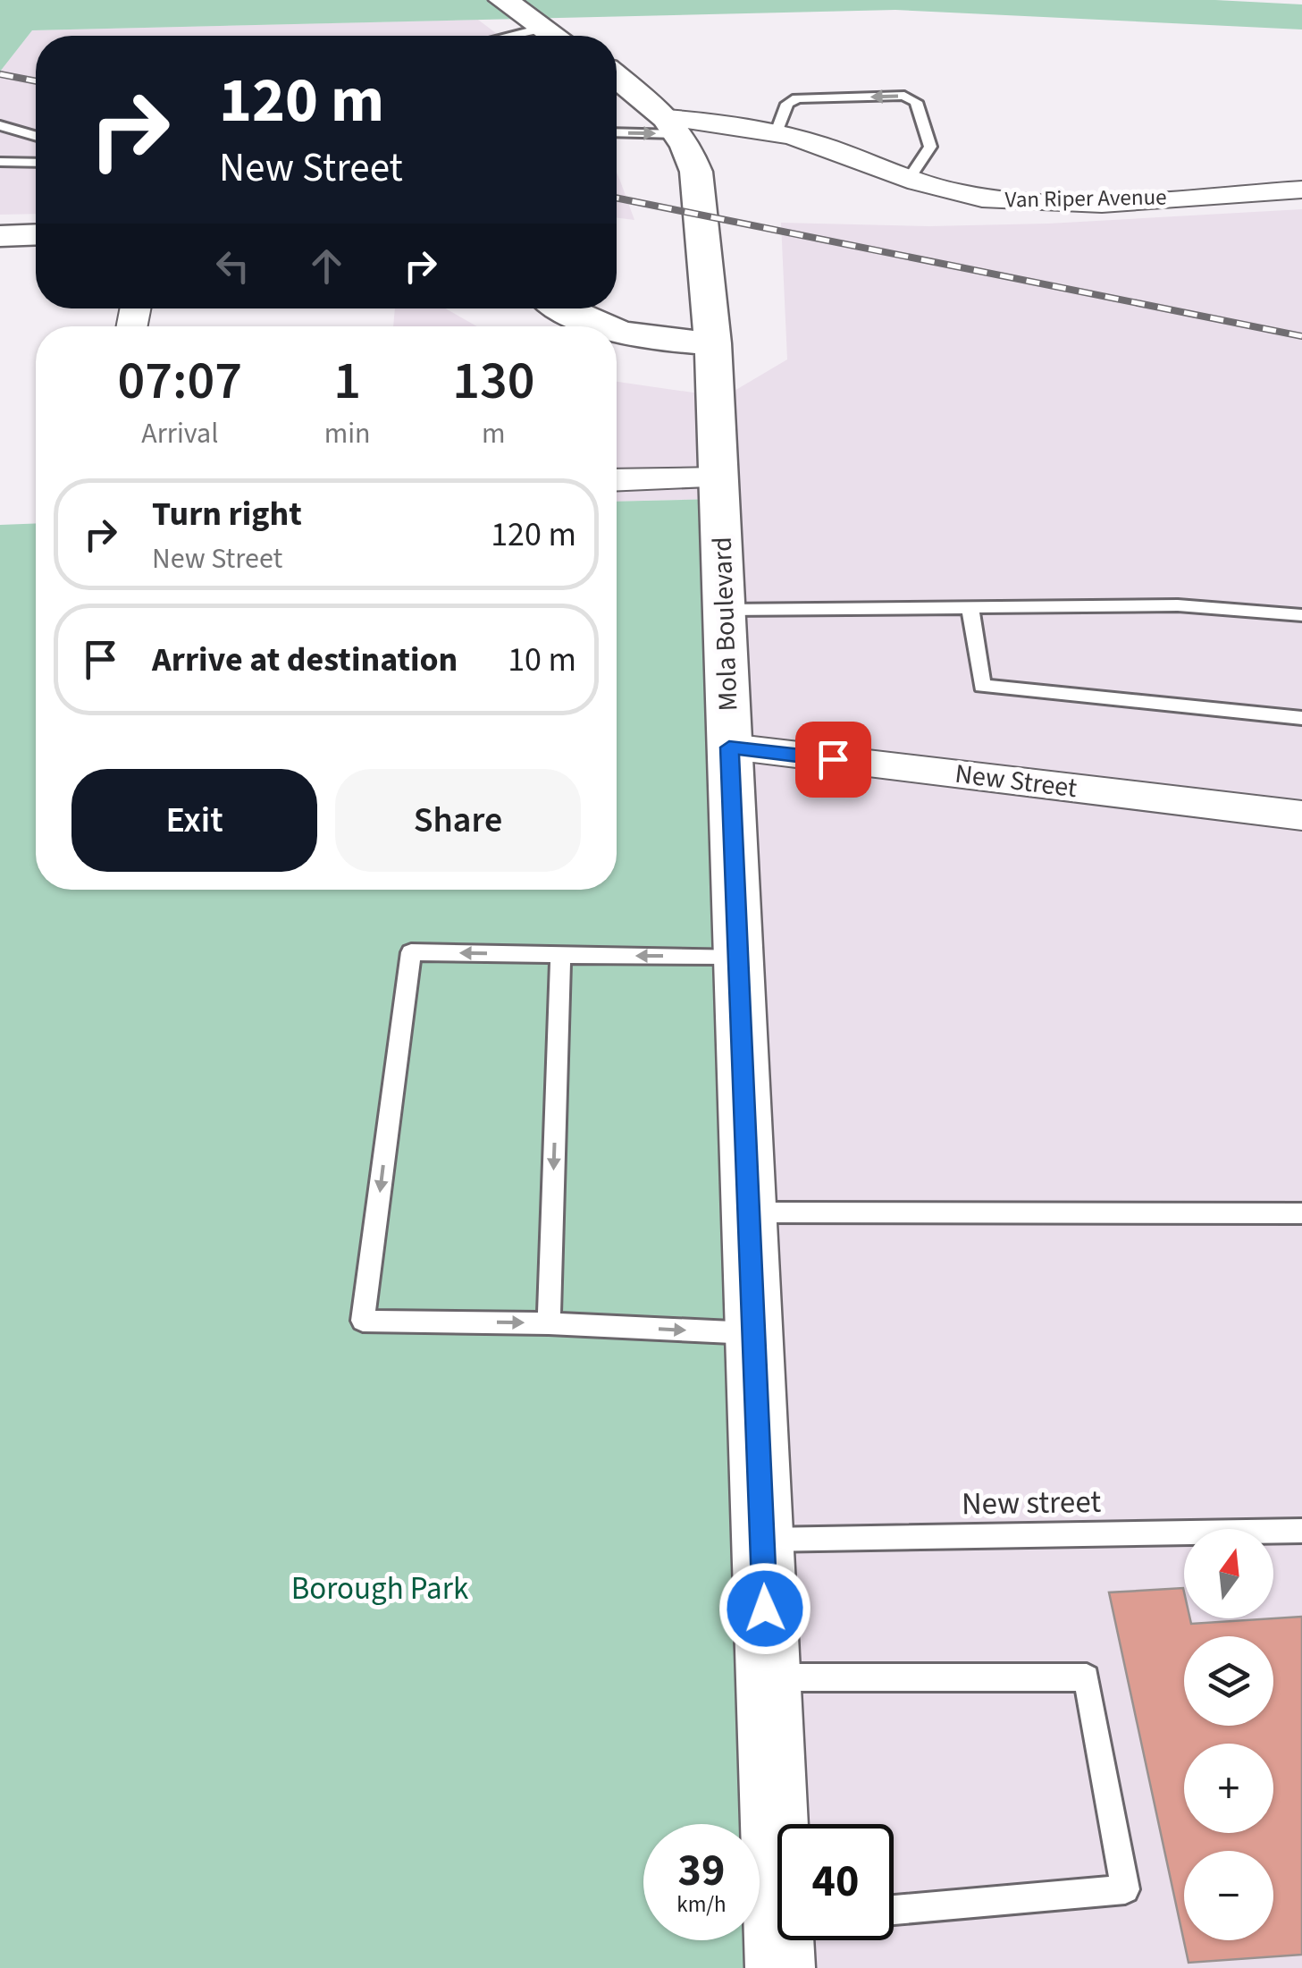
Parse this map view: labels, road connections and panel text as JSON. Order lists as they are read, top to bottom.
{
  "streets": {
    "street": ["Van Riper Avenue", "Mola Boulevard", "New Street"],
    "lane": ["New street"]
  },
  "crossings": [
    ["Van Riper Avenue", "Mola Boulevard"],
    ["Mola Boulevard", "New Street"],
    ["Mola Boulevard", "New street"]
  ],
  "parks": ["Borough Park"],
  "north": "top",
  "page": {
    "turn": ["120 m", "New Street"],
    "eta": [
      "07:07",
      "Arrival",
      "1",
      "min",
      "130",
      "m"
    ],
    "list": [
      {
        "name": "Turn right",
        "note": "New Street",
        "value": "120 m"
      },
      {
        "name": "Arrive at destination",
        "value": "10 m"
      }
    ],
    "buttons": ["Exit", "Share"],
    "map_buttons": ["+", "−"],
    "speed": "39 km/h",
    "limit": "40"
  }
}
